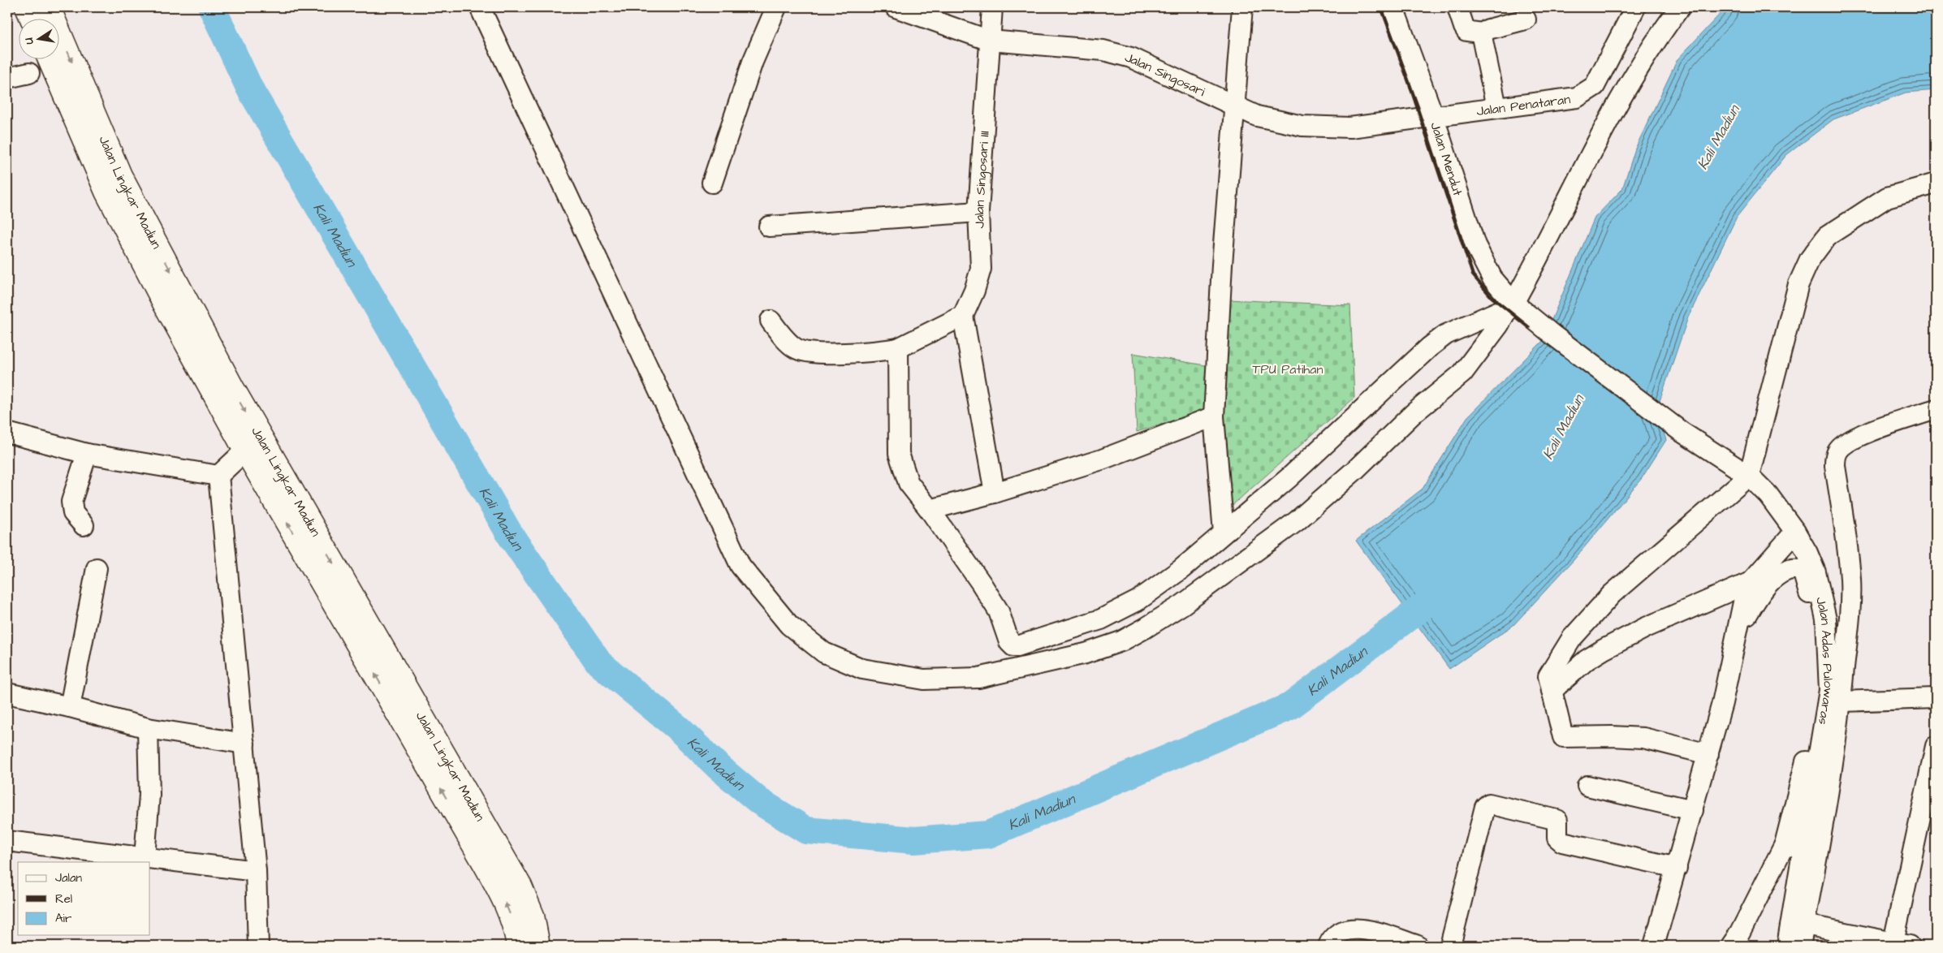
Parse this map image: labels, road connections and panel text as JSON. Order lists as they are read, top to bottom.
{
  "streets": {
    "main road": ["Jalan Lingkar Madiun"],
    "street": [
      "Jalan Singosari",
      "Jalan Penataran",
      "Jalan Mendut",
      "Jalan Singosari III",
      "Jalan Adas Pulowaras"
    ]
  },
  "crossings": [
    ["Jalan Singosari", "Jalan Penataran"],
    ["Jalan Singosari", "Jalan Mendut"],
    ["Jalan Singosari", "Jalan Singosari III"],
    ["Jalan Penataran", "Jalan Mendut"],
    ["Jalan Mendut", "Jalan Adas Pulowaras"]
  ],
  "water": ["Kali Madiun"],
  "parks": ["TPU Patihan"],
  "legend": ["Jalan", "Rel", "Air"],
  "north": "left"
}
